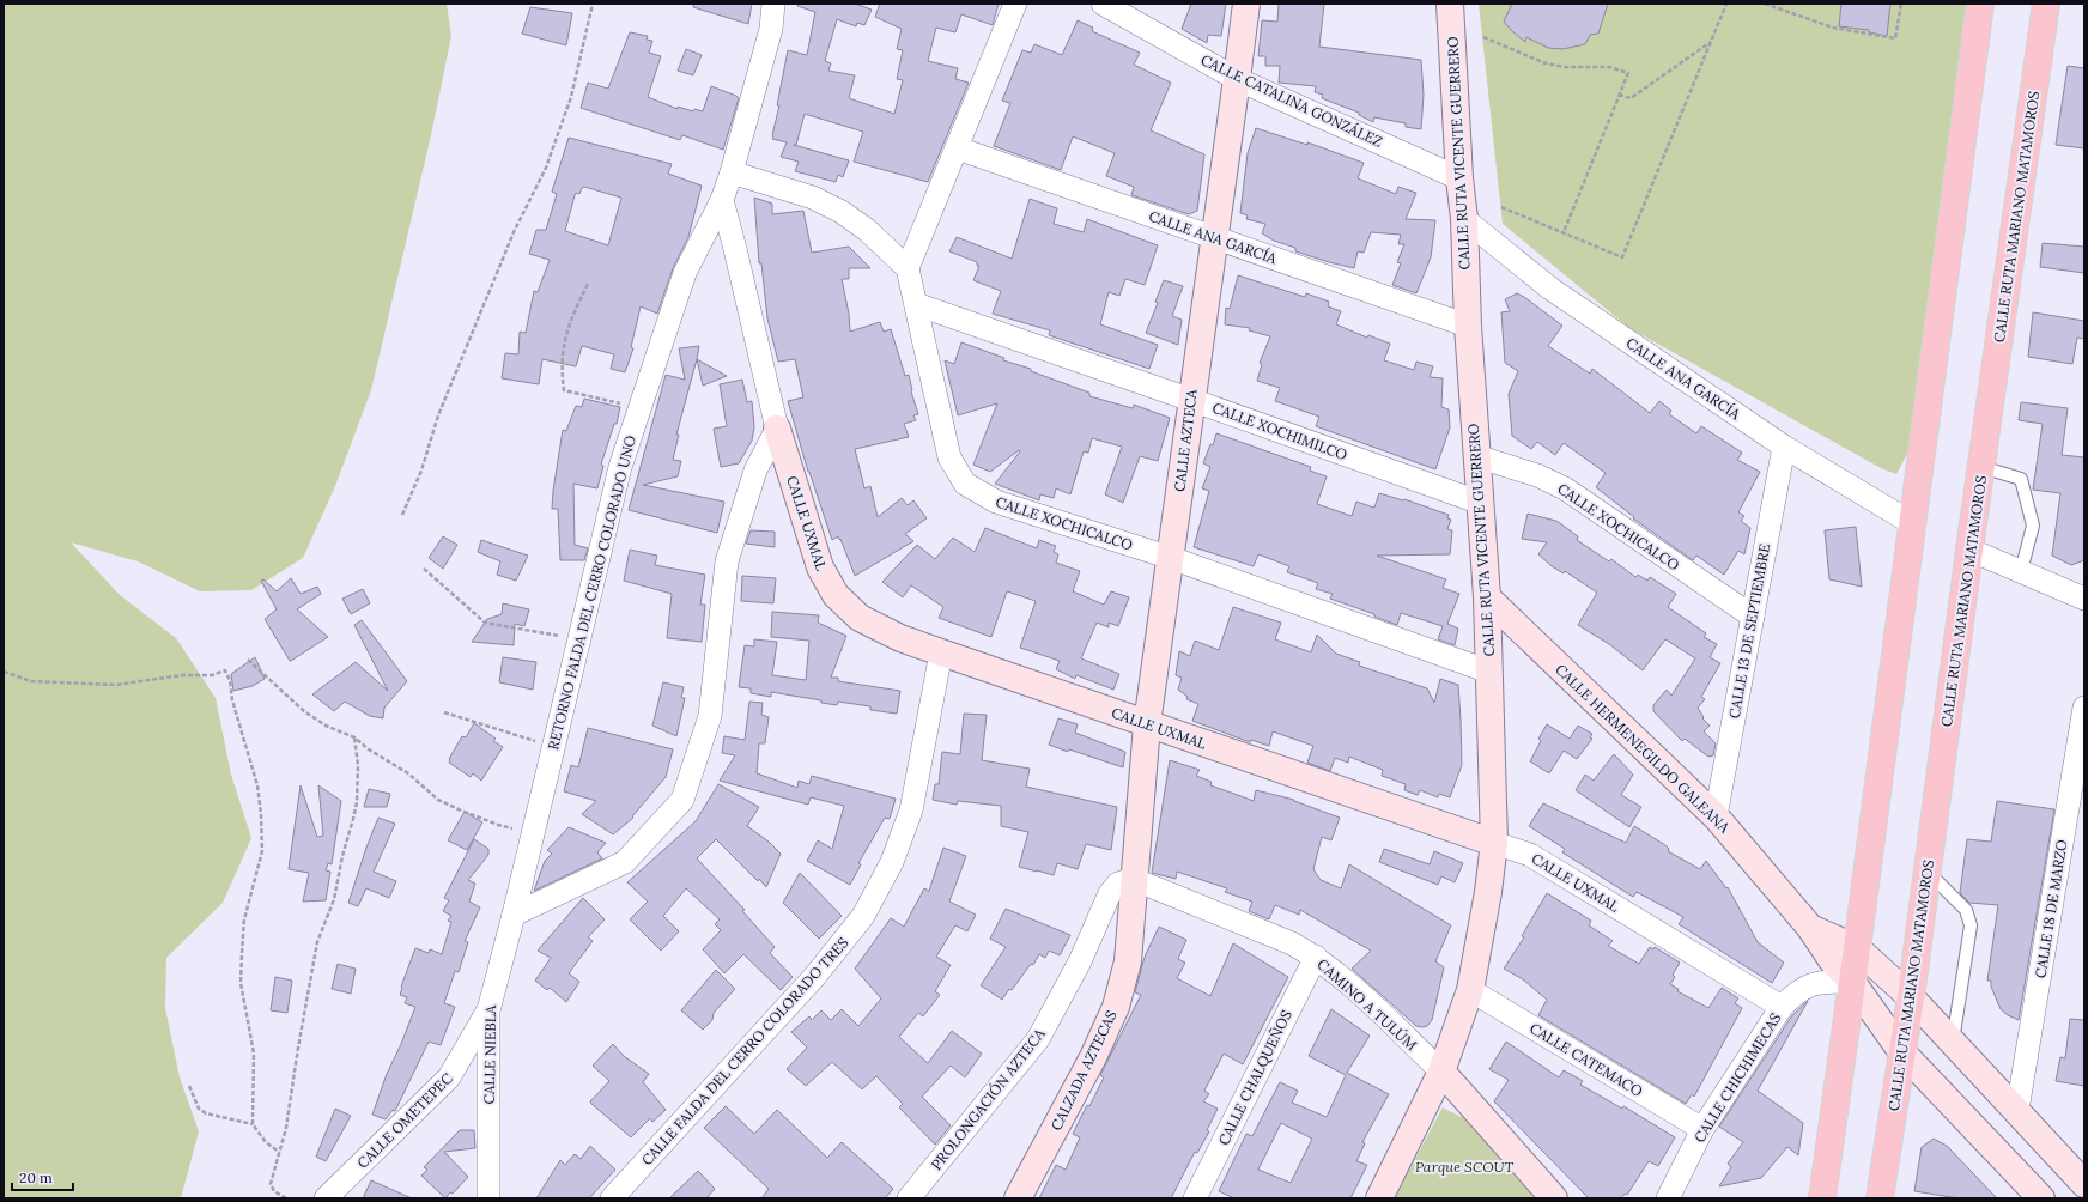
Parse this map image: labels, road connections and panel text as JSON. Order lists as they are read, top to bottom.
{
  "streets": {
    "main road": [
      "CALLE RUTA VICENTE GUERRERO",
      "CALLE RUTA MARIANO MATAMOROS",
      "CALLE AZTECA",
      "CALLE UXMAL",
      "CALLE HERMENEGILDO GALEANA",
      "CAMINO A TULÚM",
      "CALZADA AZTECAS"
    ],
    "street": [
      "CALLE CATALINA GONZÁLEZ",
      "CALLE ANA GARCÍA",
      "CALLE XOCHIMILCO",
      "CALLE XOCHICALCO",
      "RETORNO FALDA DEL CERRO COLORADO UNO",
      "CALLE 13 DE SEPTIEMBRE",
      "CALLE 18 DE MARZO",
      "CALLE FALDA DEL CERRO COLORADO TRES",
      "CALLE NIEBLA",
      "CALLE CATEMACO",
      "CALLE CHALQUEÑOS",
      "CALLE CHICHIMECAS",
      "PROLONGACIÓN AZTECA",
      "CALLE OMETEPEC"
    ]
  },
  "crossings": [
    ["CALLE CATALINA GONZÁLEZ", "CALLE RUTA VICENTE GUERRERO"],
    ["CALLE CATALINA GONZÁLEZ", "CALLE AZTECA"],
    ["CALLE RUTA VICENTE GUERRERO", "CALLE ANA GARCÍA"],
    ["CALLE RUTA VICENTE GUERRERO", "CALLE XOCHIMILCO"],
    ["CALLE RUTA VICENTE GUERRERO", "CALLE UXMAL"],
    ["CALLE RUTA VICENTE GUERRERO", "CALLE XOCHICALCO"],
    ["CALLE RUTA VICENTE GUERRERO", "CALLE HERMENEGILDO GALEANA"],
    ["CALLE RUTA VICENTE GUERRERO", "CAMINO A TULÚM"],
    ["CALLE RUTA VICENTE GUERRERO", "CALLE CATEMACO"],
    ["CALLE RUTA MARIANO MATAMOROS", "CALLE HERMENEGILDO GALEANA"],
    ["CALLE ANA GARCÍA", "CALLE AZTECA"],
    ["CALLE ANA GARCÍA", "CALLE 13 DE SEPTIEMBRE"],
    ["CALLE XOCHIMILCO", "CALLE AZTECA"],
    ["CALLE XOCHIMILCO", "CALLE XOCHICALCO"],
    ["CALLE AZTECA", "CALLE UXMAL"],
    ["CALLE AZTECA", "CALLE XOCHICALCO"],
    ["CALLE AZTECA", "CAMINO A TULÚM"],
    ["CALLE AZTECA", "CALZADA AZTECAS"],
    ["CALLE AZTECA", "PROLONGACIÓN AZTECA"],
    ["CALLE UXMAL", "RETORNO FALDA DEL CERRO COLORADO UNO"],
    ["CALLE UXMAL", "CALLE FALDA DEL CERRO COLORADO TRES"],
    ["CALLE UXMAL", "CALLE CHICHIMECAS"],
    ["CALLE XOCHICALCO", "CALLE 13 DE SEPTIEMBRE"],
    ["RETORNO FALDA DEL CERRO COLORADO UNO", "CALLE NIEBLA"],
    ["CALLE 13 DE SEPTIEMBRE", "CALLE HERMENEGILDO GALEANA"],
    ["CALLE HERMENEGILDO GALEANA", "CALLE 18 DE MARZO"],
    ["CAMINO A TULÚM", "CALZADA AZTECAS"],
    ["CAMINO A TULÚM", "CALLE CHALQUEÑOS"],
    ["CAMINO A TULÚM", "PROLONGACIÓN AZTECA"],
    ["CALLE NIEBLA", "CALLE OMETEPEC"],
    ["CALLE CATEMACO", "CALLE CHICHIMECAS"],
    ["CALZADA AZTECAS", "PROLONGACIÓN AZTECA"]
  ],
  "parks": ["Parque SCOUT"],
  "scale_bar": "20 m"
}
